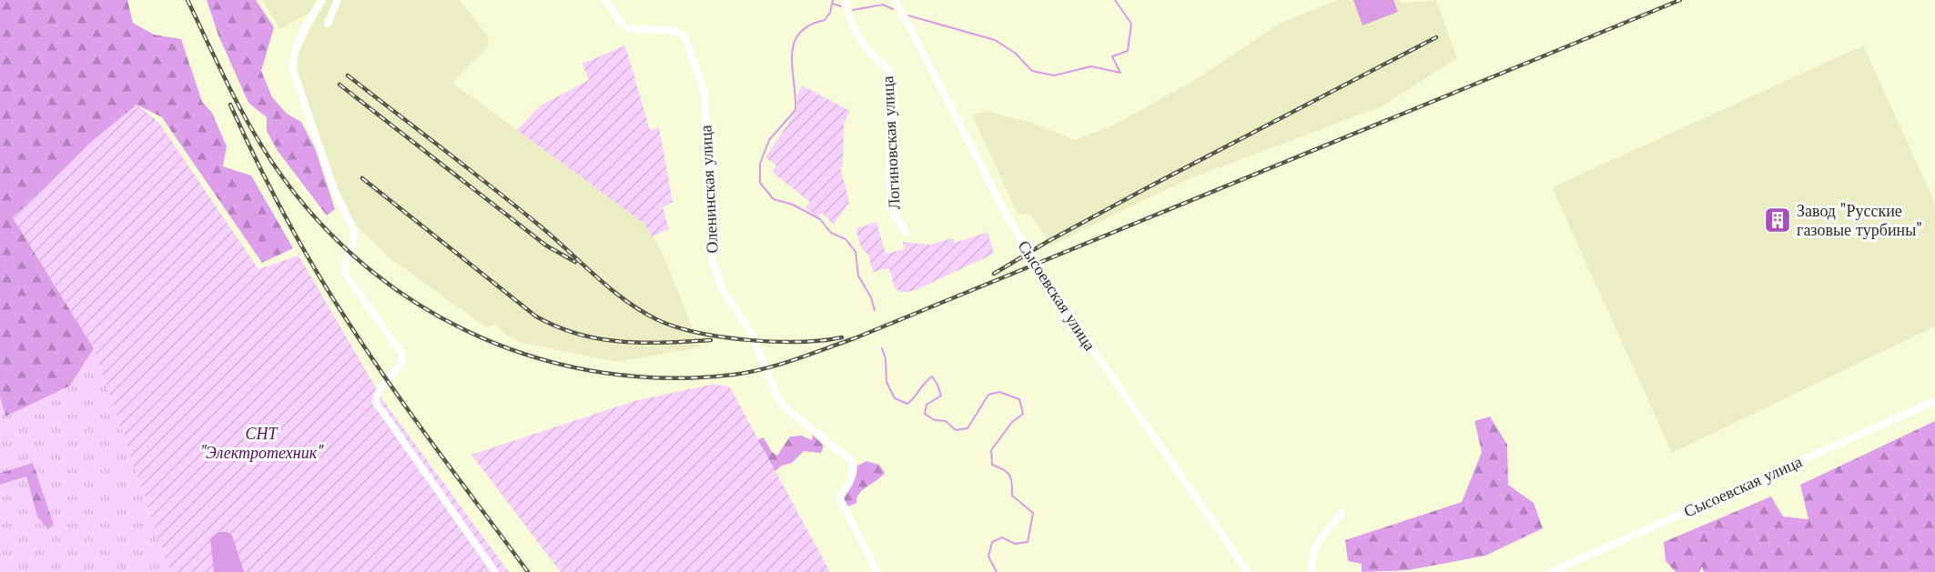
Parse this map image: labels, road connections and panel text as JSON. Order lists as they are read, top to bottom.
{
  "streets": {
    "street": ["Логиновская улица", "Оленинская улица", "Сысоевская улица"]
  },
  "parks": ["СНТ \"Электротехник\""],
  "places": {
    "building": ["Завод \"Русские газовые турбины\""]
  }
}
